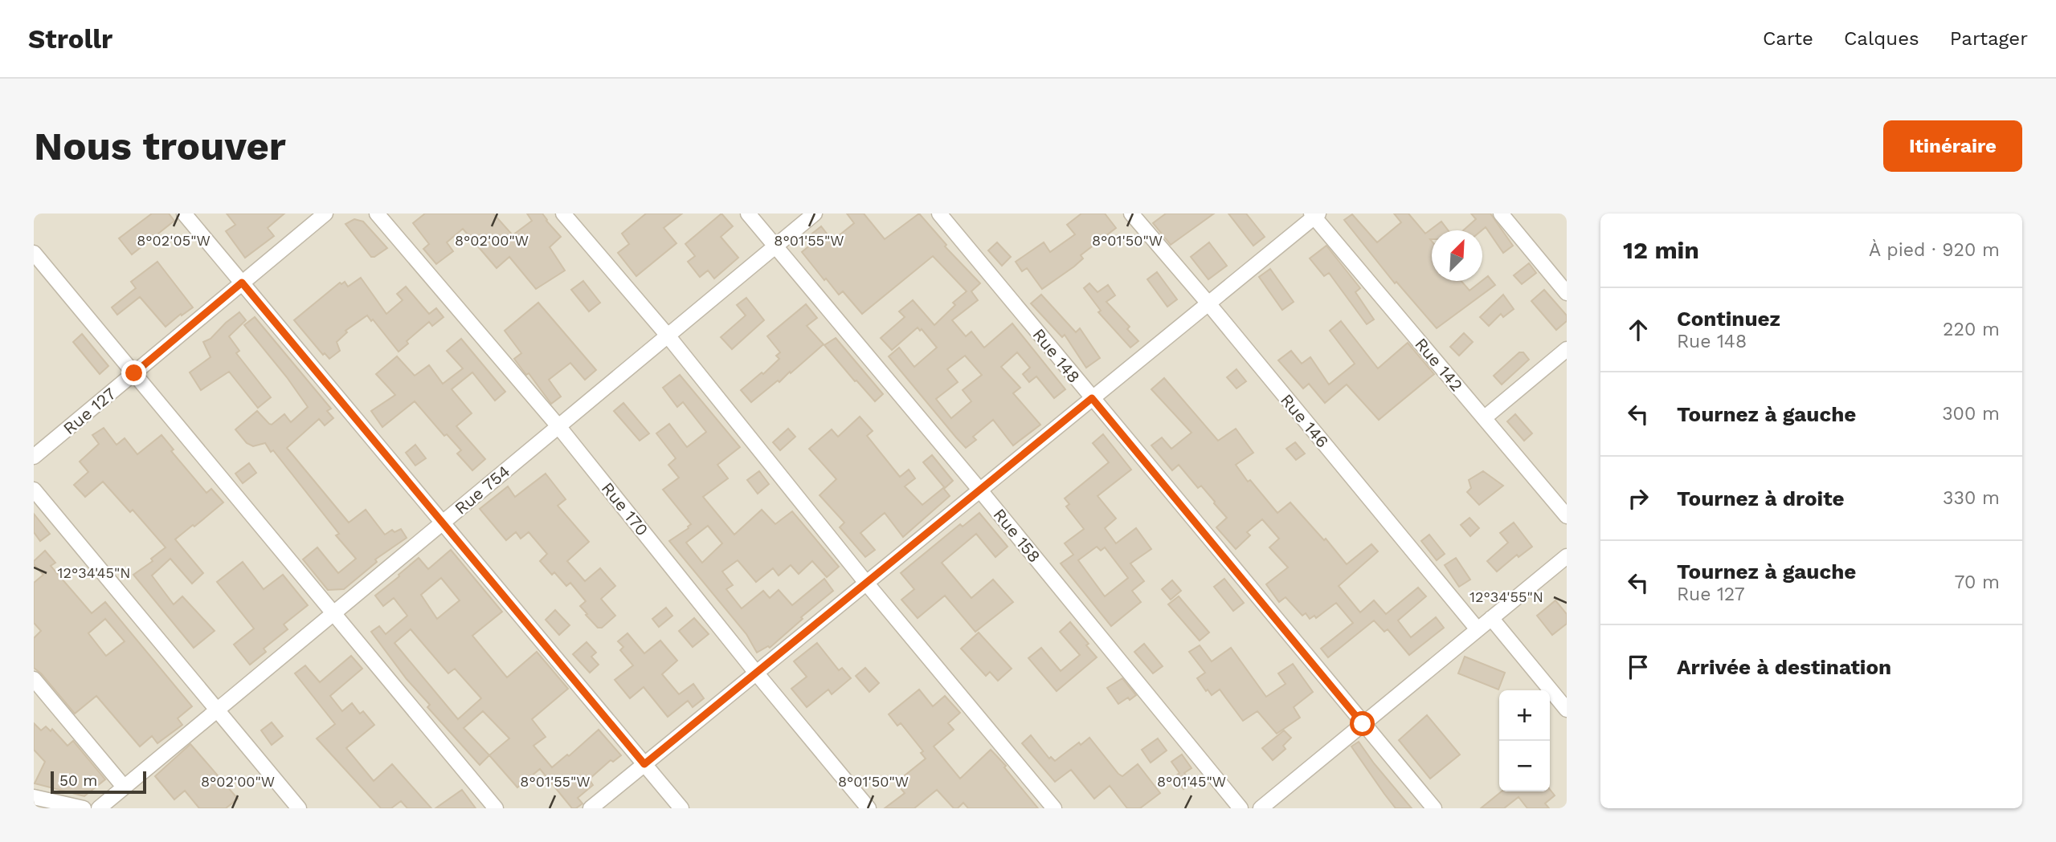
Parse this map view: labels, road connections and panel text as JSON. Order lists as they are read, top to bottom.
{
  "streets": {
    "street": [
      "Rue 148",
      "Rue 142",
      "Rue 127",
      "Rue 146",
      "Rue 754",
      "Rue 170",
      "Rue 158"
    ]
  },
  "crossings": [
    ["Rue 754", "Rue 170"],
    ["Rue 754", "Rue 158"]
  ],
  "scale_bar": "50 m",
  "north": "top right",
  "page": {
    "header": "Strollr",
    "nav": ["Carte", "Calques", "Partager"],
    "buttons": "Itinéraire",
    "title": "Nous trouver",
    "heading": ["12 min", "À pied · 920 m"],
    "list": [
      ["Continuez", "Rue 148", "220 m"],
      ["Tournez à gauche", "300 m"],
      ["Tournez à droite", "330 m"],
      ["Tournez à gauche", "Rue 127", "70 m"],
      "Arrivée à destination"
    ],
    "map_buttons": ["+", "−"],
    "scale": "50 m"
  },
  "coordinates": [
    "8°02'05\"W",
    "8°02'00\"W",
    "8°01'55\"W",
    "8°01'50\"W",
    "12°34'45\"N",
    "12°34'55\"N",
    "8°01'45\"W"
  ]
}
